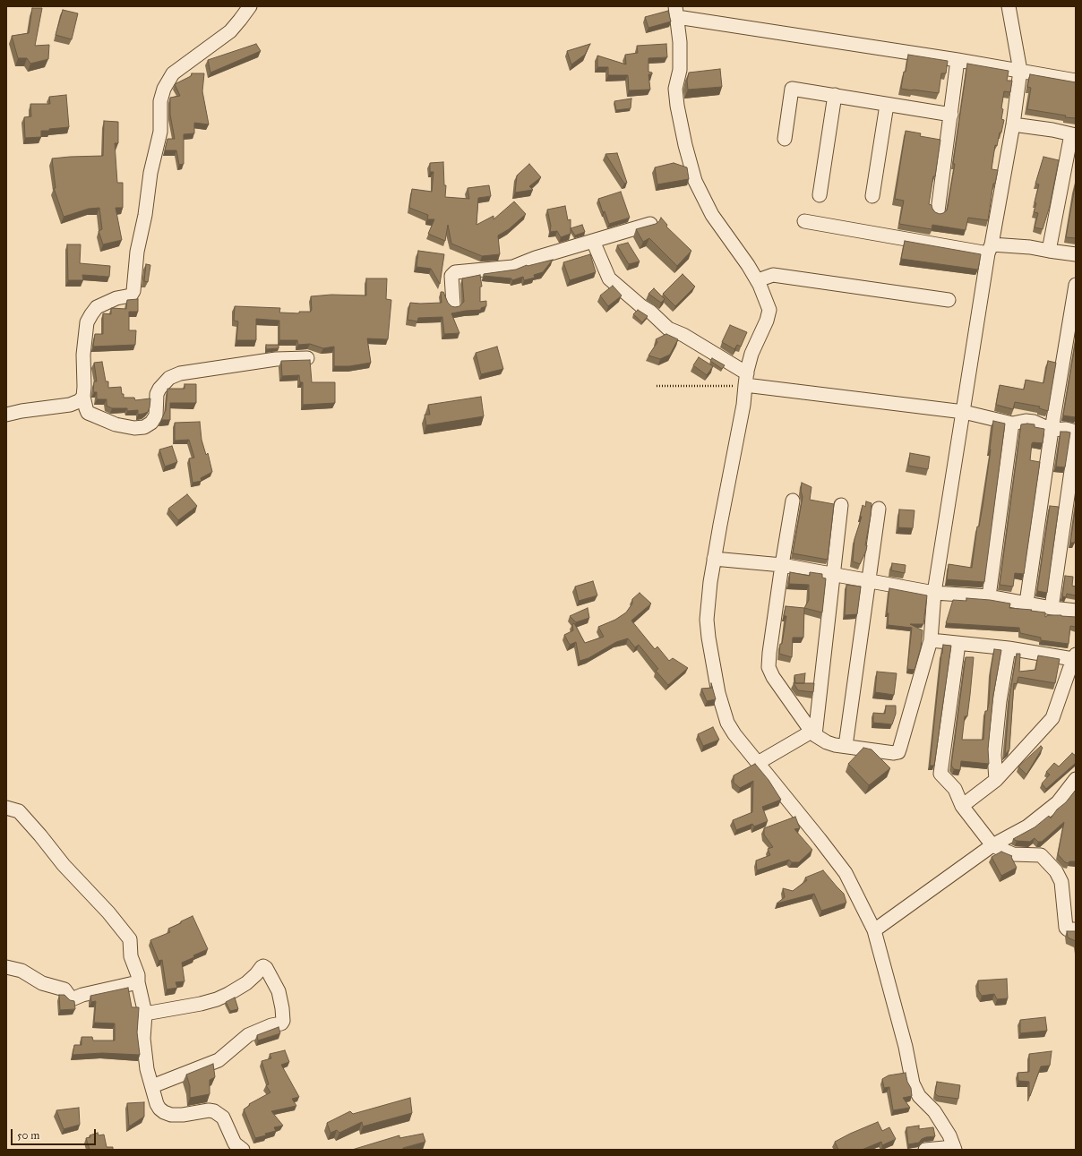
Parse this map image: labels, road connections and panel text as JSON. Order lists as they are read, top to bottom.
{
  "scale_bar": "50 m"
}
